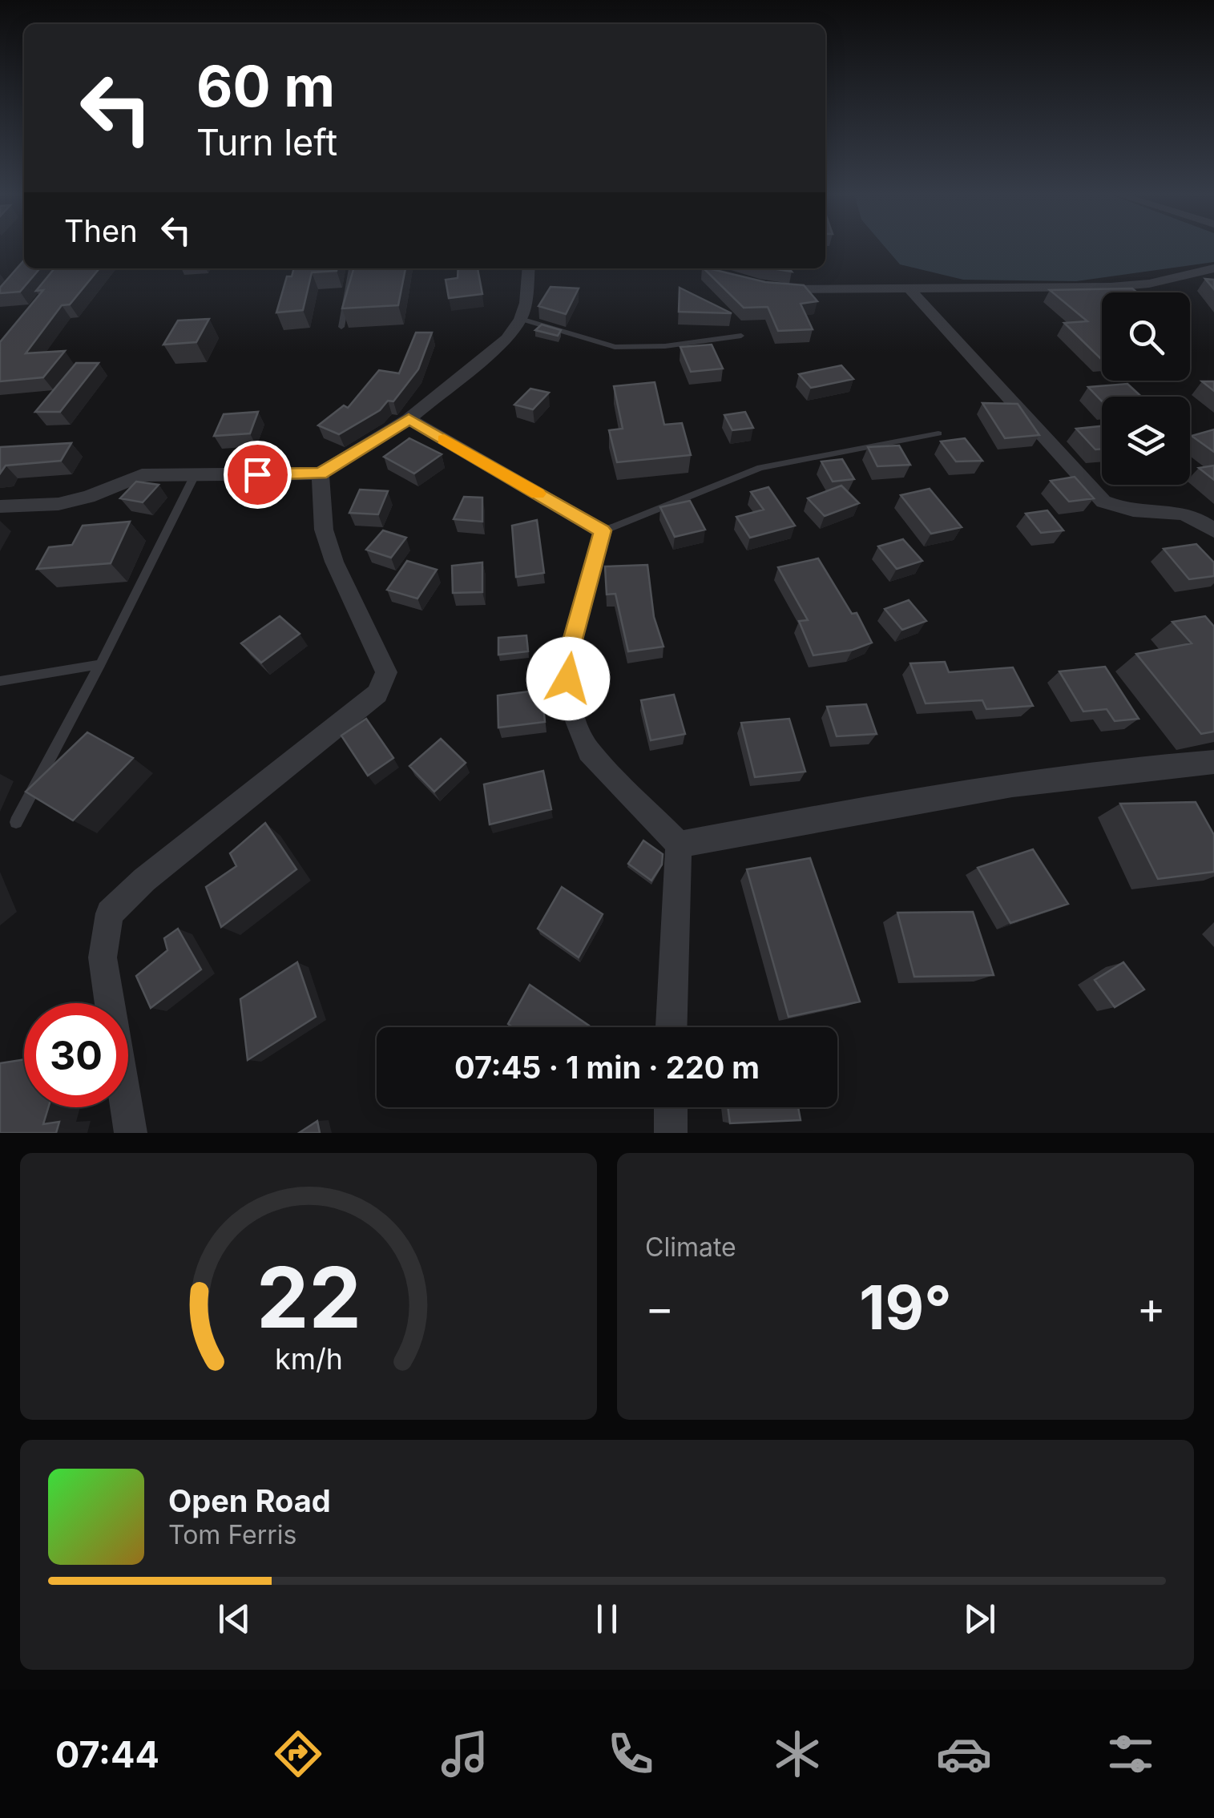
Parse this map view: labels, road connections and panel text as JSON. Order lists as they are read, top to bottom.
{
  "page": {
    "turn": ["60 m", "Turn left"],
    "then": "Then",
    "limit": "30",
    "trip": "07:45 · 1 min · 220 m",
    "tile": "Climate",
    "heat": ["−", "19°", "+"],
    "song": ["Open Road", "Tom Ferris"],
    "tabs": "07:44",
    "gauge": ["22", "km/h"]
  }
}
